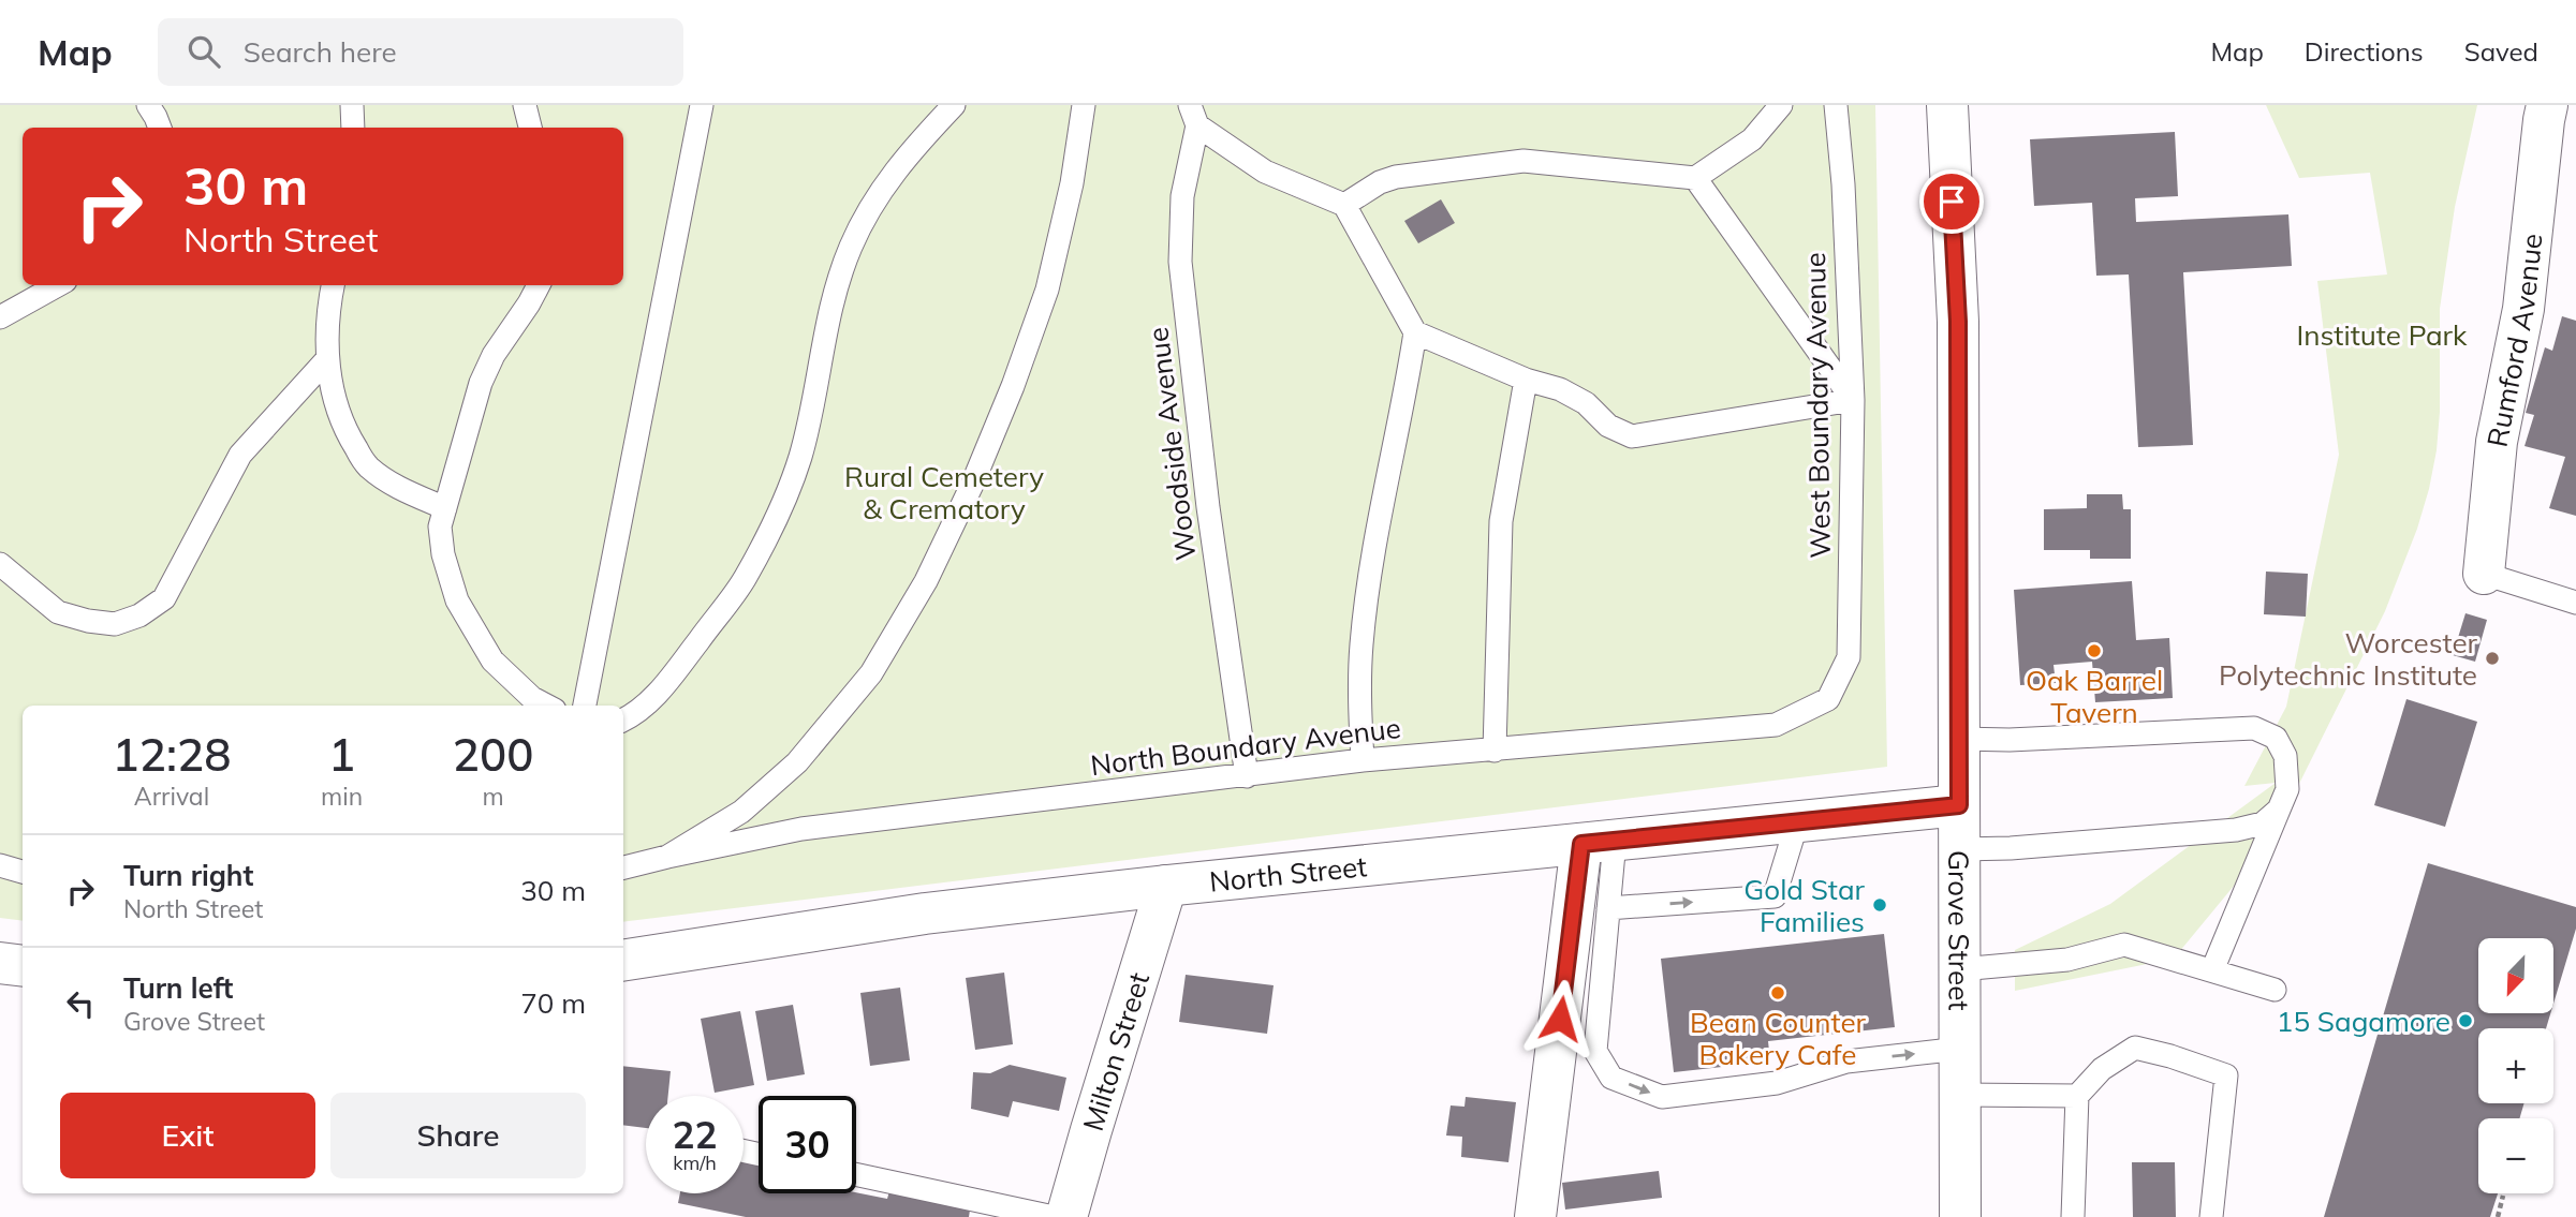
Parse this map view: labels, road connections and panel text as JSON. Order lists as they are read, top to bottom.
{
  "streets": {
    "street": [
      "Rumford Avenue",
      "North Street",
      "Grove Street",
      "Milton Street"
    ],
    "lane": ["West Boundary Avenue", "Woodside Avenue", "North Boundary Avenue"]
  },
  "crossings": [
    ["West Boundary Avenue", "North Boundary Avenue"],
    ["Woodside Avenue", "North Boundary Avenue"],
    ["North Street", "Grove Street"],
    ["North Street", "Milton Street"]
  ],
  "parks": ["Institute Park", "Rural Cemetery & Crematory"],
  "places": [
    "Oak Barrel Tavern",
    "Worcester Polytechnic Institute",
    "Gold Star Families",
    "Bean Counter Bakery Cafe",
    "15 Sagamore"
  ],
  "north": "bottom left",
  "page": {
    "header": "Map",
    "search": "Search here",
    "nav": ["Map", "Directions", "Saved"],
    "turn": ["30 m", "North Street"],
    "eta": [
      "12:28",
      "Arrival",
      "1",
      "min",
      "200",
      "m"
    ],
    "list": [
      {
        "name": "Turn right",
        "note": "North Street",
        "value": "30 m"
      },
      {
        "name": "Turn left",
        "note": "Grove Street",
        "value": "70 m"
      }
    ],
    "map_buttons": ["+", "−"],
    "buttons": ["Exit", "Share"],
    "speed": "22 km/h",
    "limit": "30"
  }
}
